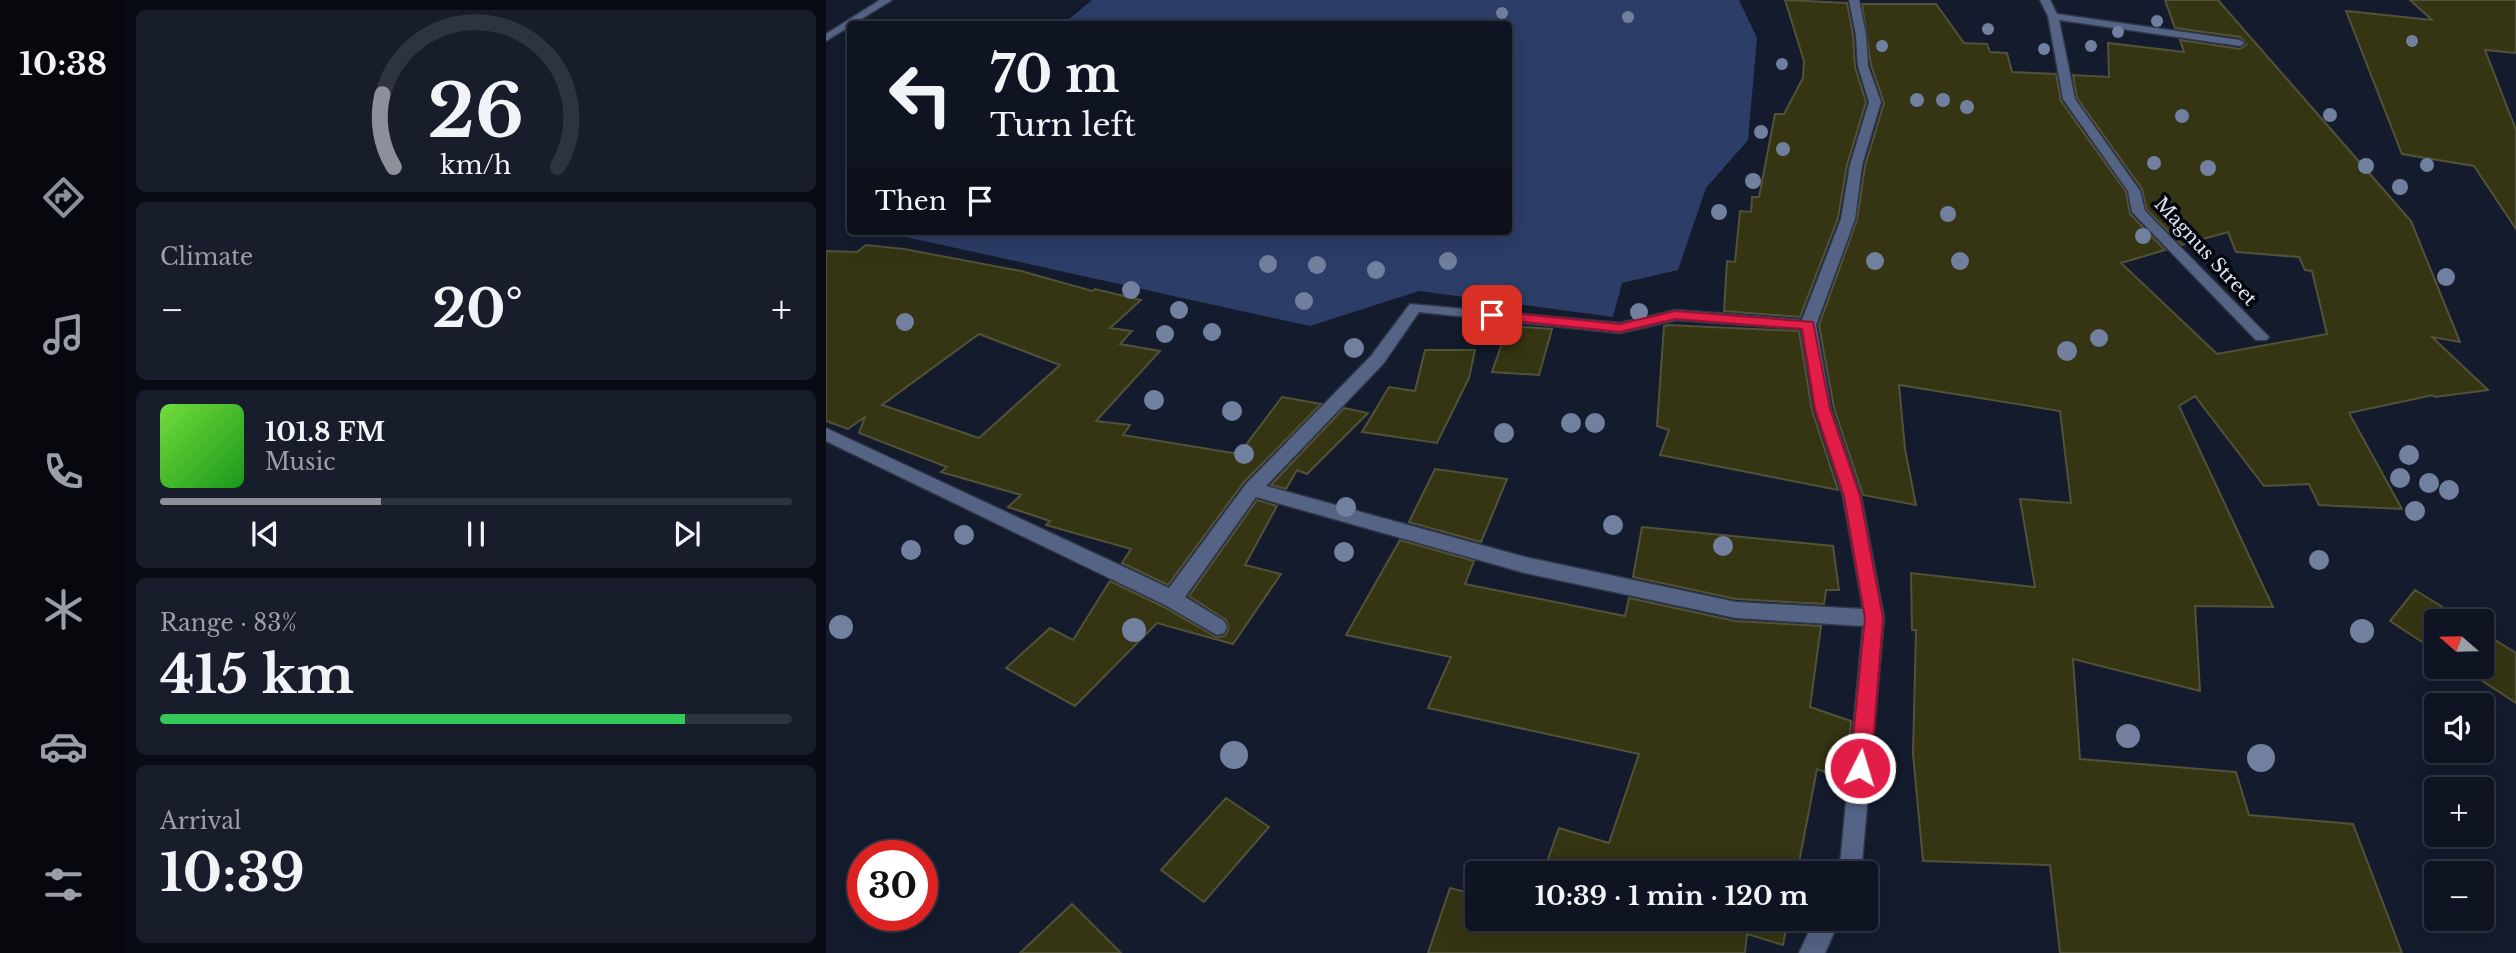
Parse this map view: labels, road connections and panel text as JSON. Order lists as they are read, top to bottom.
{
  "streets": {
    "street": ["Magnus Street"]
  },
  "north": "left",
  "page": {
    "tabs": "10:38",
    "turn": ["70 m", "Turn left"],
    "then": "Then",
    "tile": [
      "Climate",
      ["Range · 83%", "415 km"],
      ["Arrival", "10:39"]
    ],
    "heat": ["−", "20°", "+"],
    "song": ["101.8 FM", "Music"],
    "map_buttons": ["+", "−"],
    "limit": "30",
    "trip": "10:39 · 1 min · 120 m",
    "gauge": ["26", "km/h"]
  }
}
